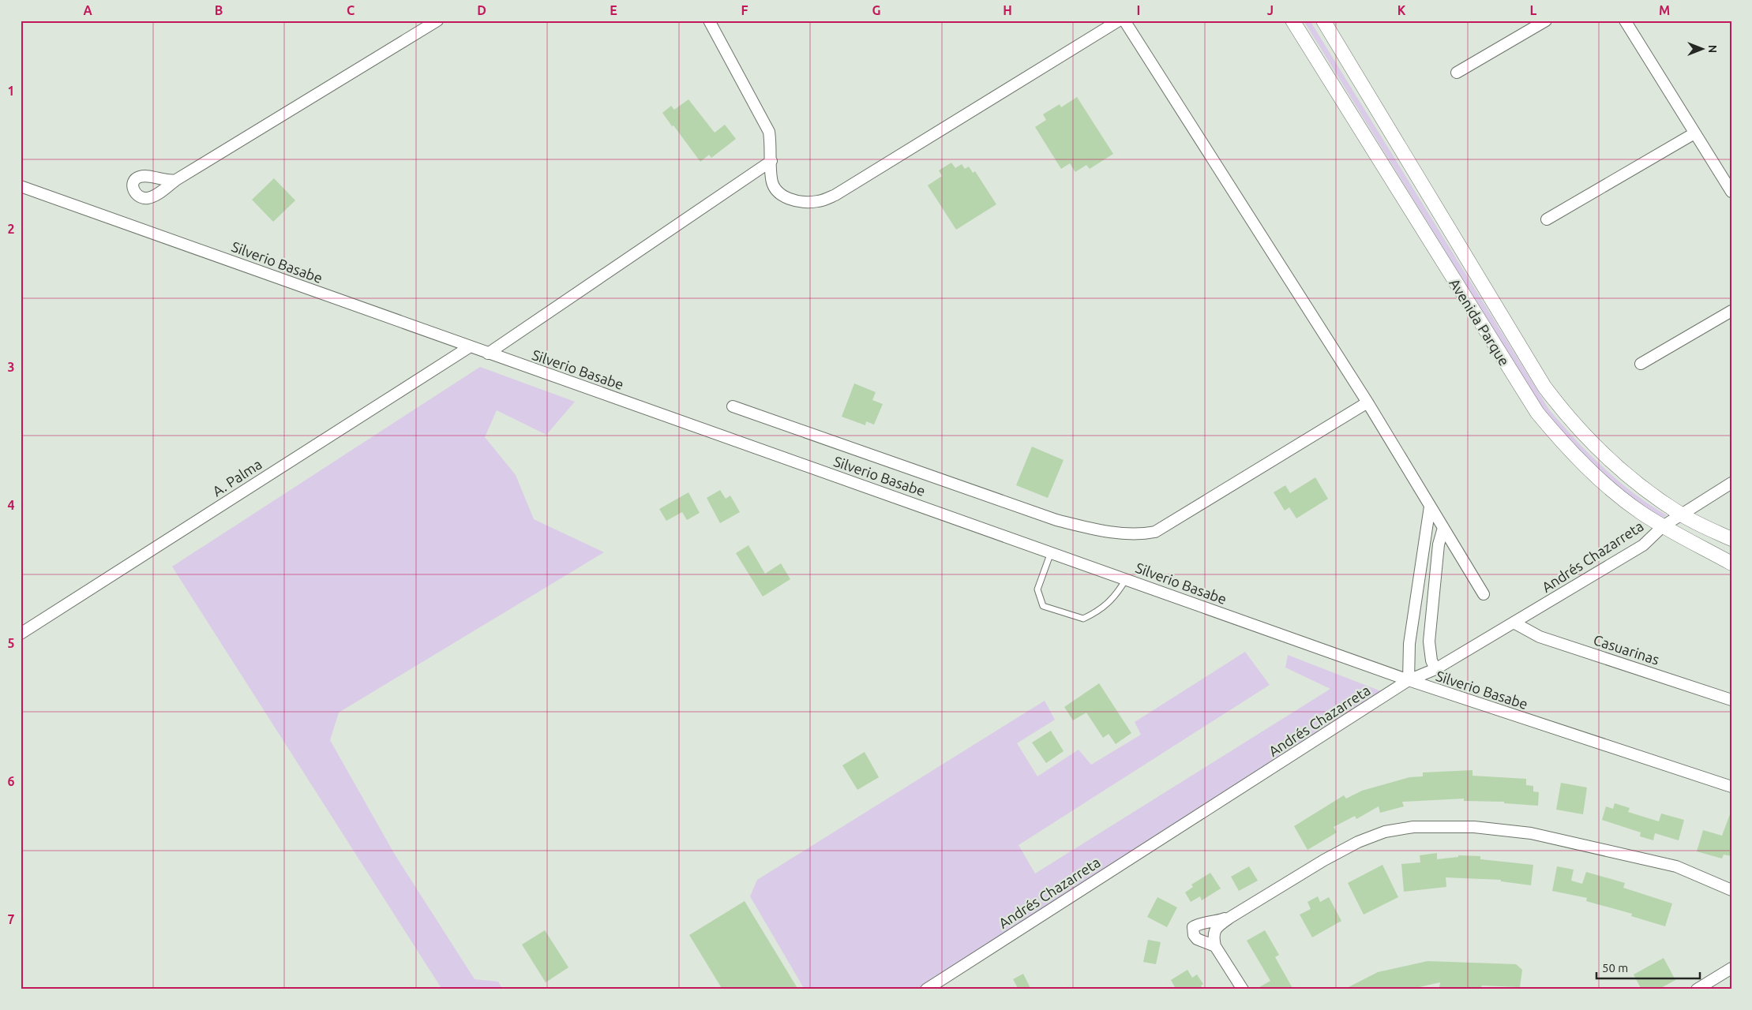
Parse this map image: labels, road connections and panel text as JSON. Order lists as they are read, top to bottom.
{
  "streets": {
    "street": [
      "Silverio Basabe",
      "Avenida Parque",
      "A. Palma",
      "Andrés Chazarreta",
      "Casuarinas"
    ]
  },
  "crossings": [
    ["Silverio Basabe", "A. Palma"],
    ["Silverio Basabe", "Andrés Chazarreta"],
    ["Avenida Parque", "Andrés Chazarreta"],
    ["Andrés Chazarreta", "Casuarinas"]
  ],
  "scale_bar": "50 m",
  "north": "right",
  "grid": {
    "columns": [
      "A",
      "B",
      "C",
      "D",
      "E",
      "F",
      "G",
      "H",
      "I",
      "J",
      "K",
      "L",
      "M"
    ],
    "rows": [
      "1",
      "2",
      "3",
      "4",
      "5",
      "6",
      "7"
    ]
  }
}
